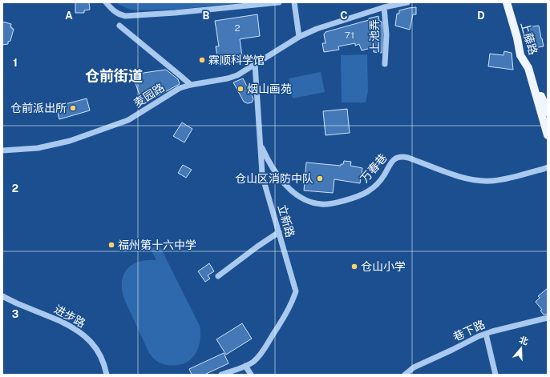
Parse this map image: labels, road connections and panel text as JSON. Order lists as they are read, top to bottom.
{
  "streets": {
    "main road": ["上藤路"],
    "street": [
      "上池弄",
      "麦园路",
      "万春巷",
      "立新路",
      "进步路",
      "巷下路"
    ]
  },
  "crossings": [
    ["上池弄", "麦园路"],
    ["麦园路", "立新路"],
    ["万春巷", "立新路"]
  ],
  "districts": ["仓前街道"],
  "places": [
    "霖顺科学馆",
    "烟山画苑",
    "仓前派出所",
    "仓山区消防中队",
    "福州第十六中学",
    "仓山小学"
  ],
  "house_numbers": ["2", "71"],
  "north": "top",
  "grid": {
    "columns": [
      "A",
      "B",
      "C",
      "D"
    ],
    "rows": ["1", "2", "3"]
  }
}
